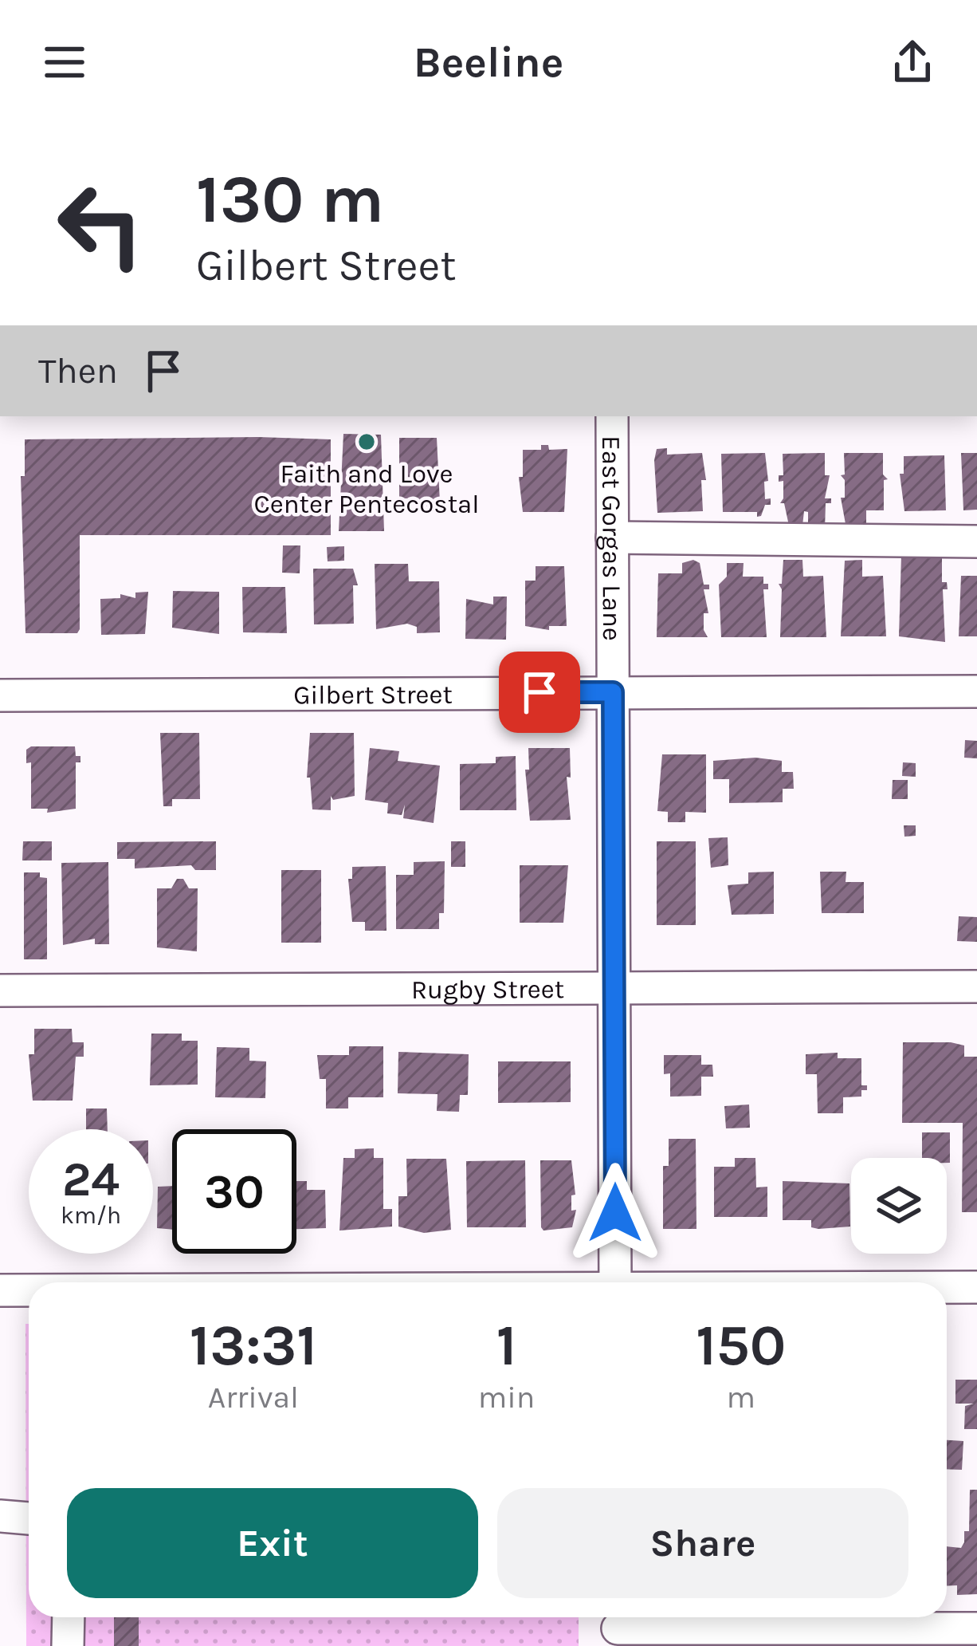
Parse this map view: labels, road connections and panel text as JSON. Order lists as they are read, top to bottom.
{
  "streets": {
    "street": ["East Gorgas Lane", "Gilbert Street", "Rugby Street"]
  },
  "crossings": [
    ["East Gorgas Lane", "Gilbert Street"],
    ["East Gorgas Lane", "Rugby Street"]
  ],
  "places": ["Faith and Love Center Pentecostal"],
  "page": {
    "header": "Beeline",
    "turn": ["130 m", "Gilbert Street"],
    "then": "Then",
    "speed": "24 km/h",
    "limit": "30",
    "eta": [
      "13:31",
      "Arrival",
      "1",
      "min",
      "150",
      "m"
    ],
    "buttons": ["Exit", "Share"]
  }
}
